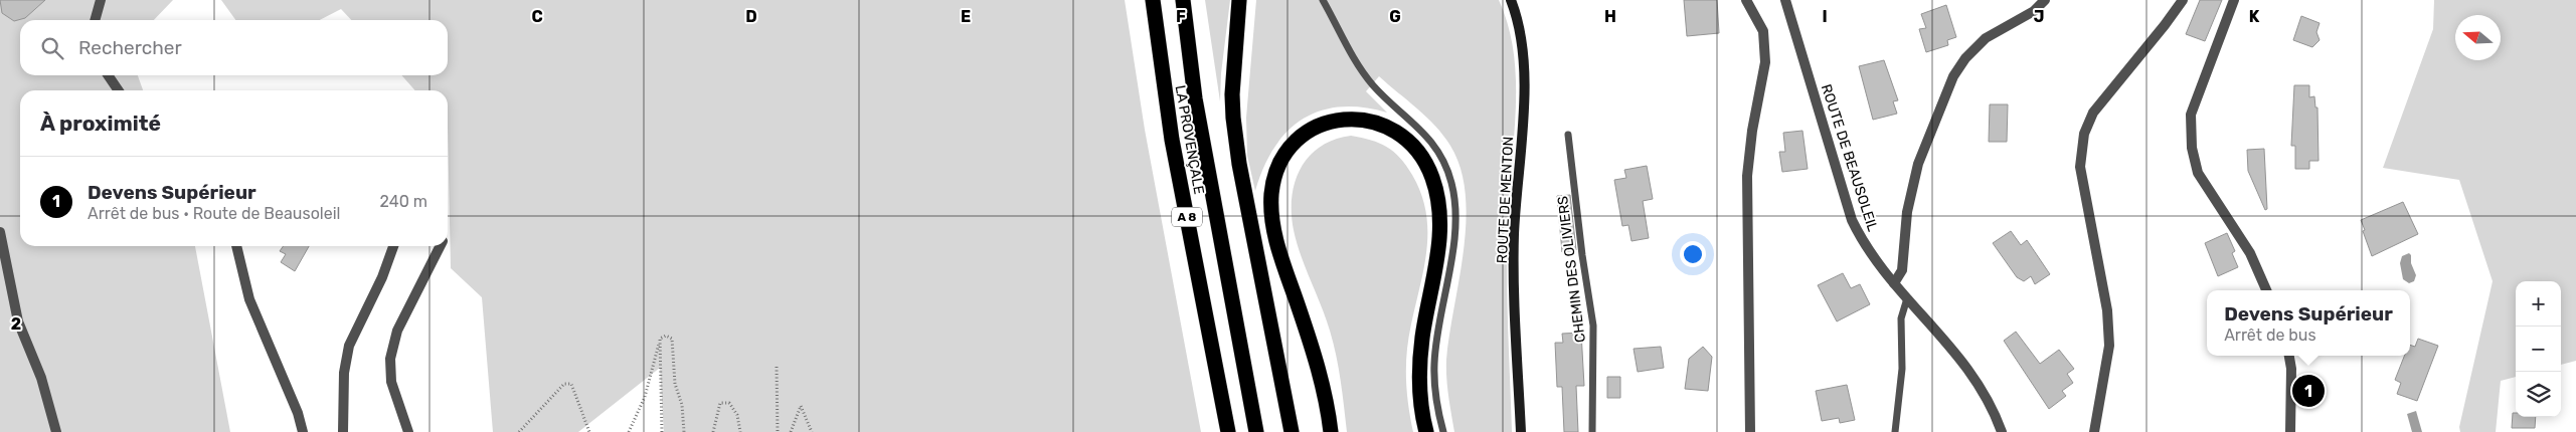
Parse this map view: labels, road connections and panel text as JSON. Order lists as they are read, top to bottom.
{
  "streets": {
    "highway": ["LA PROVENÇALE", "A 8"],
    "main road": ["ROUTE DE MENTON"],
    "street": ["ROUTE DE BEAUSOLEIL"],
    "lane": ["CHEMIN DES OLIVIERS"]
  },
  "north": "left",
  "page": {
    "search": "Rechercher",
    "heading": "À proximité",
    "list": [
      {
        "mark": "1",
        "name": "Devens Supérieur",
        "note": "Arrêt de bus · Route de Beausoleil",
        "value": "240 m"
      }
    ],
    "map_buttons": ["+", "−"],
    "popup": ["Devens Supérieur", "Arrêt de bus"],
    "pins": "1"
  },
  "grid": {
    "columns": [
      "C",
      "D",
      "E",
      "F",
      "G",
      "H",
      "I",
      "J",
      "K"
    ],
    "rows": ["2"]
  }
}
